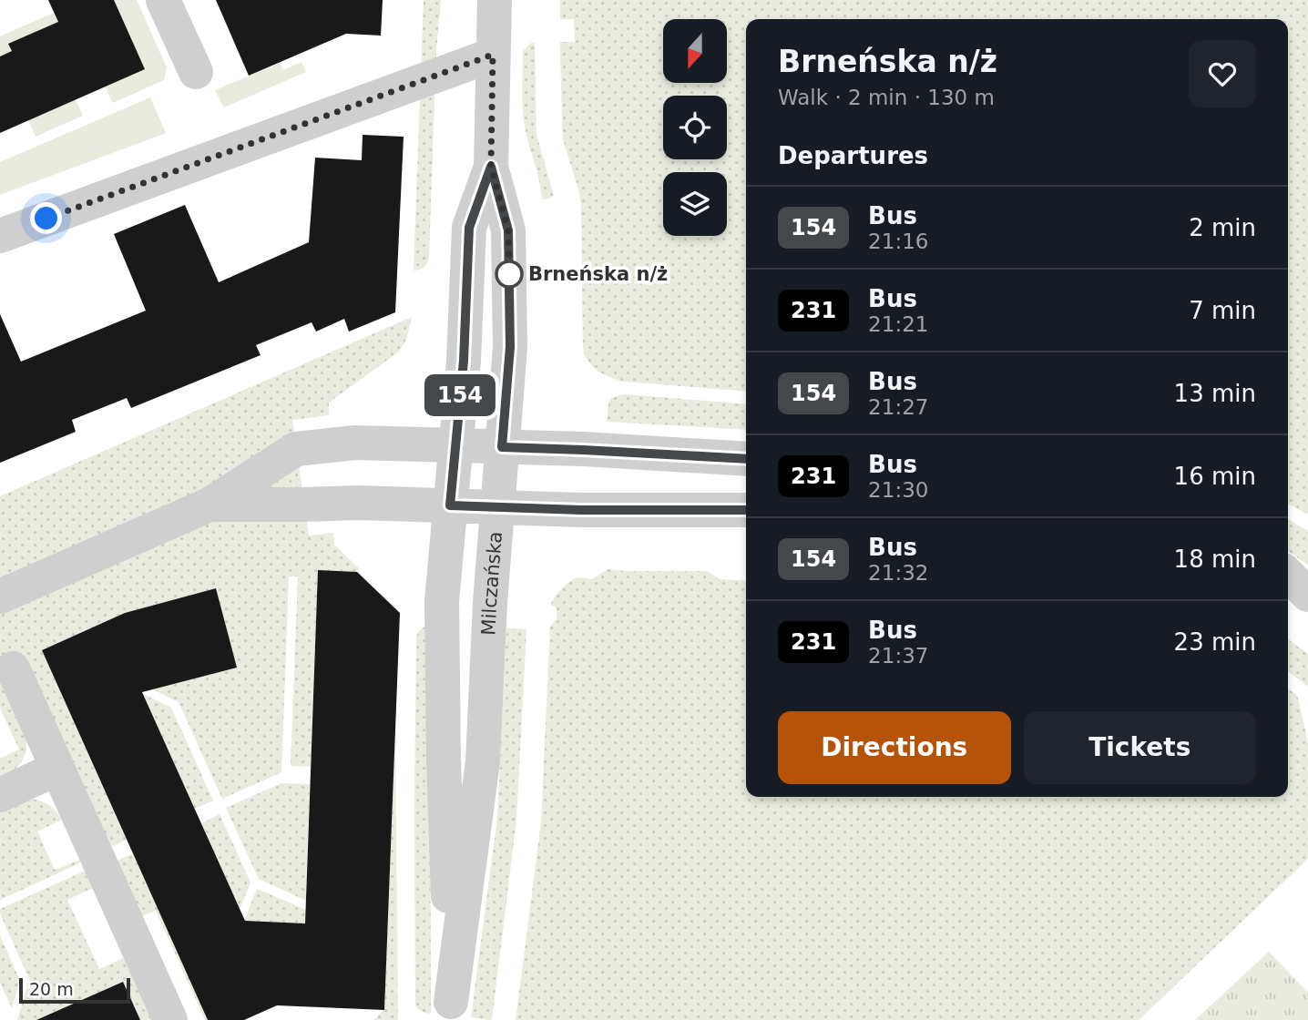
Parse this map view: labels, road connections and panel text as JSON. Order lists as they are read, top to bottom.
{
  "streets": {
    "street": ["Milczańska"]
  },
  "places": ["Brneńska n/ż"],
  "lines": ["bus line 154"],
  "scale_bar": "20 m",
  "north": "bottom",
  "page": {
    "on_map": "154",
    "heading": [
      ["Brneńska n/ż", "Walk · 2 min · 130 m"],
      "Departures"
    ],
    "list": [
      {
        "mark": "154",
        "name": "Bus",
        "note": "21:16",
        "value": "2 min"
      },
      {
        "mark": "231",
        "name": "Bus",
        "note": "21:21",
        "value": "7 min"
      },
      {
        "mark": "154",
        "name": "Bus",
        "note": "21:27",
        "value": "13 min"
      },
      {
        "mark": "231",
        "name": "Bus",
        "note": "21:30",
        "value": "16 min"
      },
      {
        "mark": "154",
        "name": "Bus",
        "note": "21:32",
        "value": "18 min"
      },
      {
        "mark": "231",
        "name": "Bus",
        "note": "21:37",
        "value": "23 min"
      }
    ],
    "buttons": ["Directions", "Tickets"],
    "scale": "20 m"
  }
}
